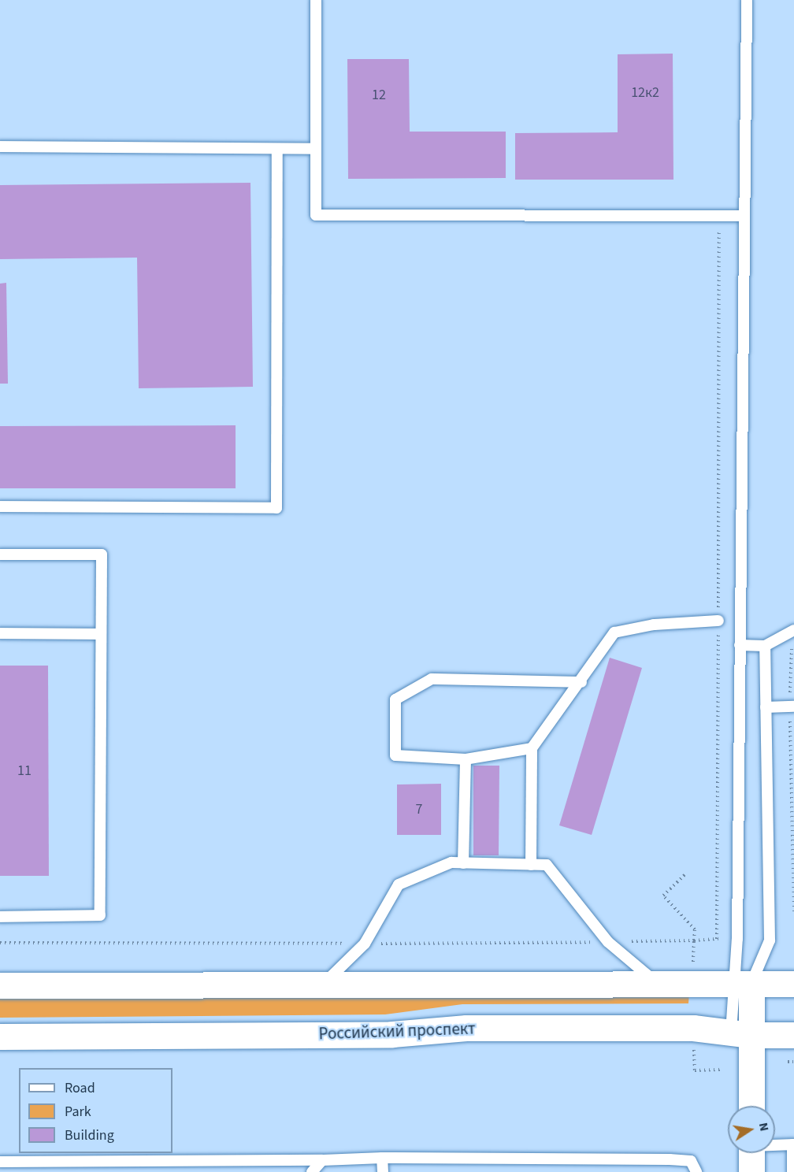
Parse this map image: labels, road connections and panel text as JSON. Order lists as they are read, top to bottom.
{
  "streets": {
    "main road": ["Российский проспект"]
  },
  "house_numbers": [
    "12к2",
    "12",
    "11",
    "7"
  ],
  "legend": ["Road", "Park", "Building"],
  "north": "right"
}
